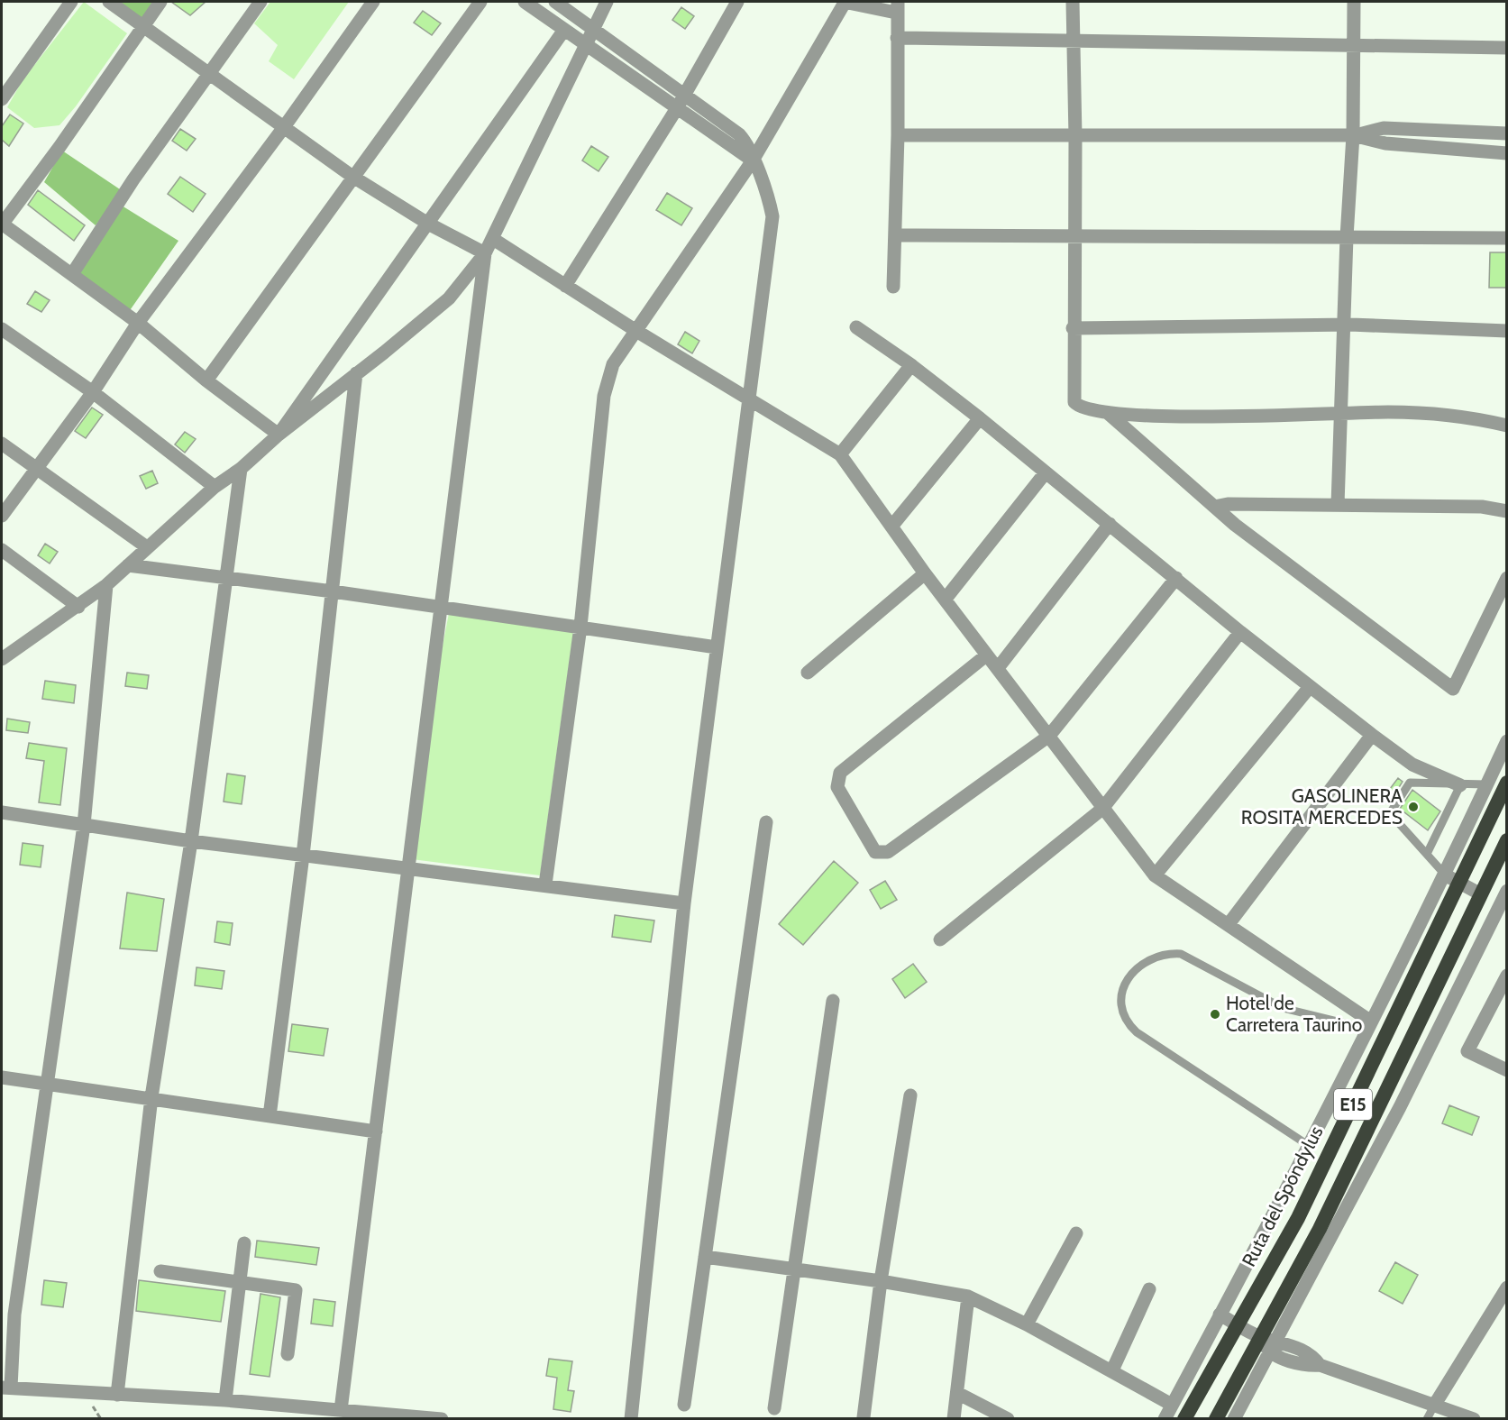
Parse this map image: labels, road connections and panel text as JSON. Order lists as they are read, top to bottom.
{
  "streets": {
    "highway": ["E15", "Ruta del Spóndylus"]
  },
  "places": ["GASOLINERA ROSITA MERCEDES", "Hotel de Carretera Taurino"]
}
